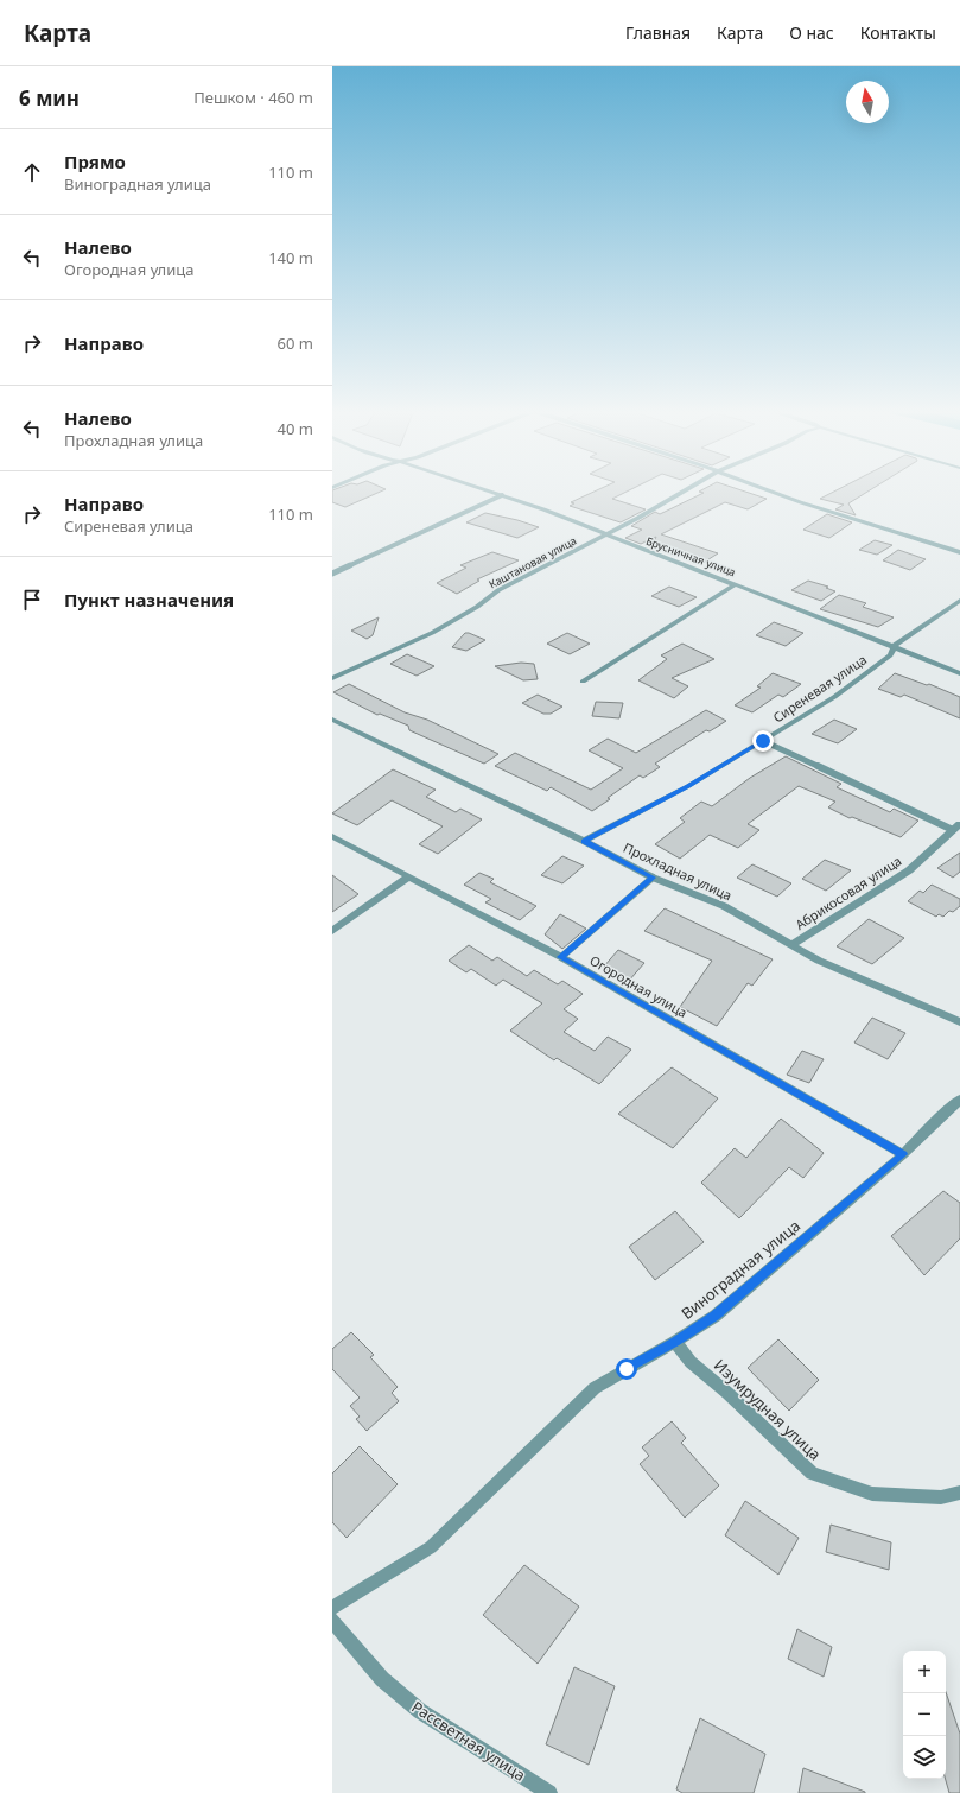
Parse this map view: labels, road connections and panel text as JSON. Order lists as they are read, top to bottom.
{
  "streets": {
    "street": [
      "Брусничная улица",
      "Каштановая улица",
      "Сиреневая улица",
      "Прохладная улица",
      "Абрикосовая улица",
      "Огородная улица",
      "Виноградная улица",
      "Изумрудная улица",
      "Рассветная улица"
    ]
  },
  "crossings": [
    ["Брусничная улица", "Каштановая улица"],
    ["Брусничная улица", "Сиреневая улица"],
    ["Сиреневая улица", "Прохладная улица"],
    ["Прохладная улица", "Абрикосовая улица"],
    ["Огородная улица", "Виноградная улица"],
    ["Виноградная улица", "Изумрудная улица"]
  ],
  "north": "top",
  "page": {
    "header": "Карта",
    "nav": [
      "Главная",
      "Карта",
      "О нас",
      "Контакты"
    ],
    "heading": ["6 мин", "Пешком · 460 m"],
    "list": [
      ["Прямо", "Виноградная улица", "110 m"],
      ["Налево", "Огородная улица", "140 m"],
      ["Направо", "60 m"],
      ["Налево", "Прохладная улица", "40 m"],
      ["Направо", "Сиреневая улица", "110 m"],
      "Пункт назначения"
    ],
    "map_buttons": ["+", "−"]
  }
}
